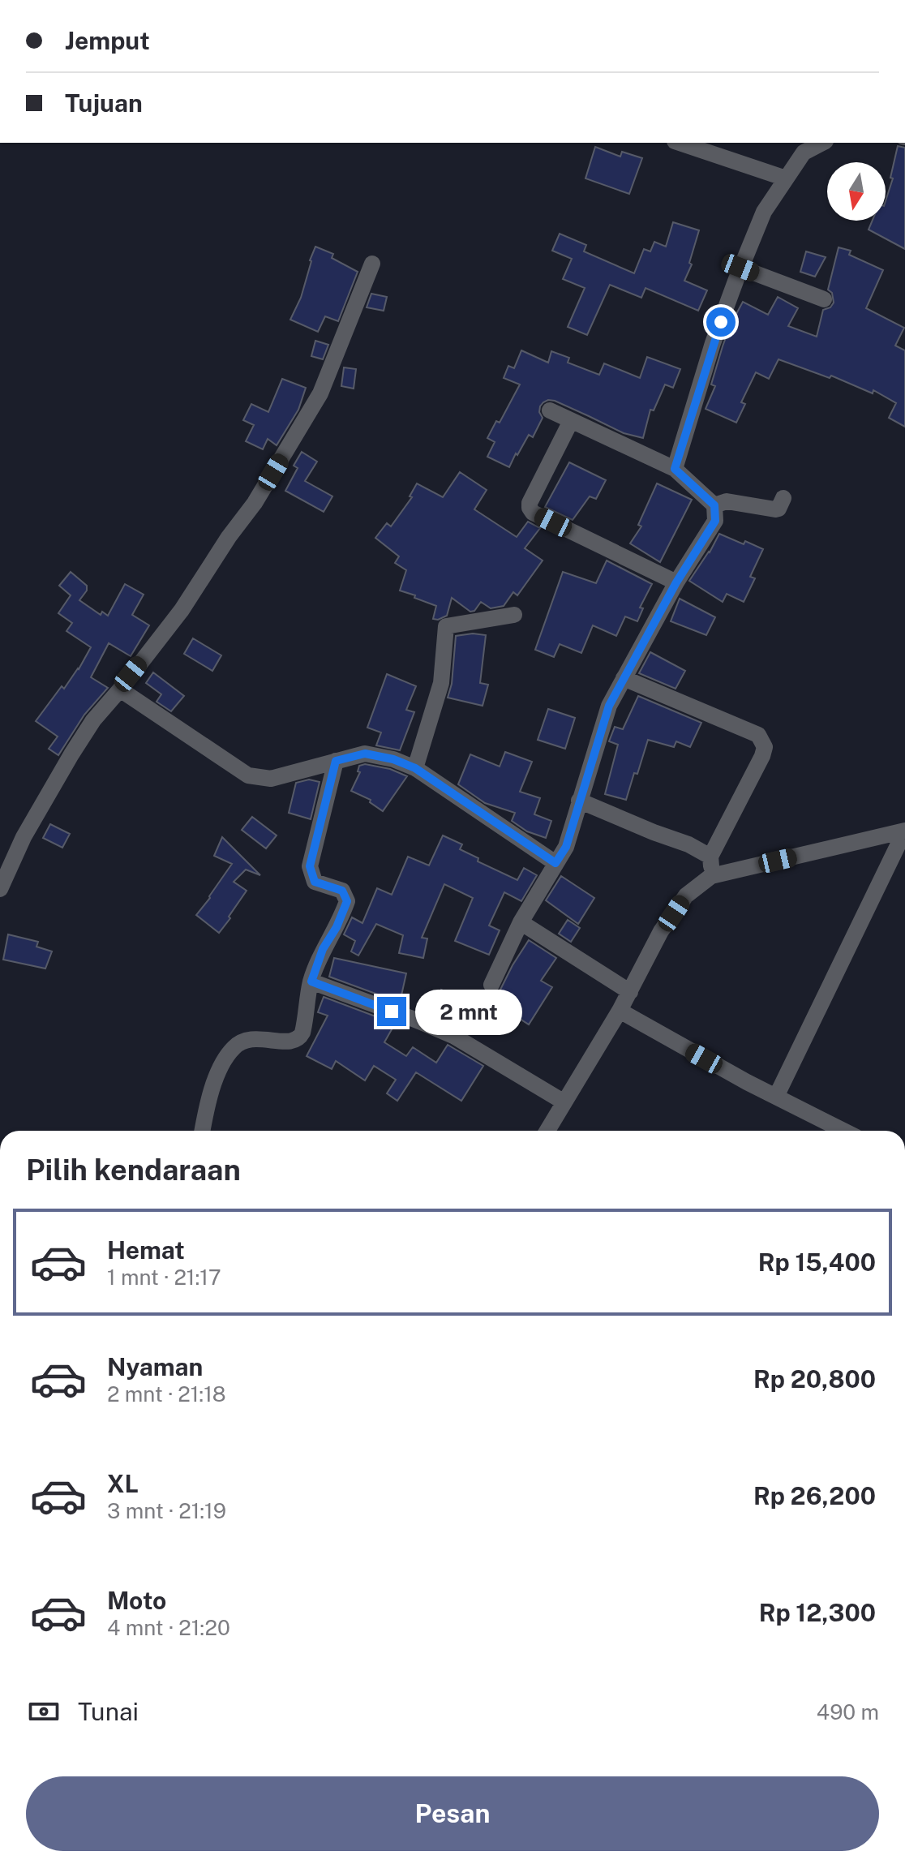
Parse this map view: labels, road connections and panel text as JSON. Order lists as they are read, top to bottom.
{
  "north": "bottom",
  "page": {
    "banner": ["Jemput", "Tujuan"],
    "bubble": "2 mnt",
    "heading": "Pilih kendaraan",
    "list": [
      {
        "name": "Hemat",
        "note": "1 mnt · 21:17",
        "value": "Rp 15,400"
      },
      {
        "name": "Nyaman",
        "note": "2 mnt · 21:18",
        "value": "Rp 20,800"
      },
      {
        "name": "XL",
        "note": "3 mnt · 21:19",
        "value": "Rp 26,200"
      },
      {
        "name": "Moto",
        "note": "4 mnt · 21:20",
        "value": "Rp 12,300"
      }
    ],
    "pay": ["Tunai", "490 m"],
    "buttons": "Pesan"
  }
}
